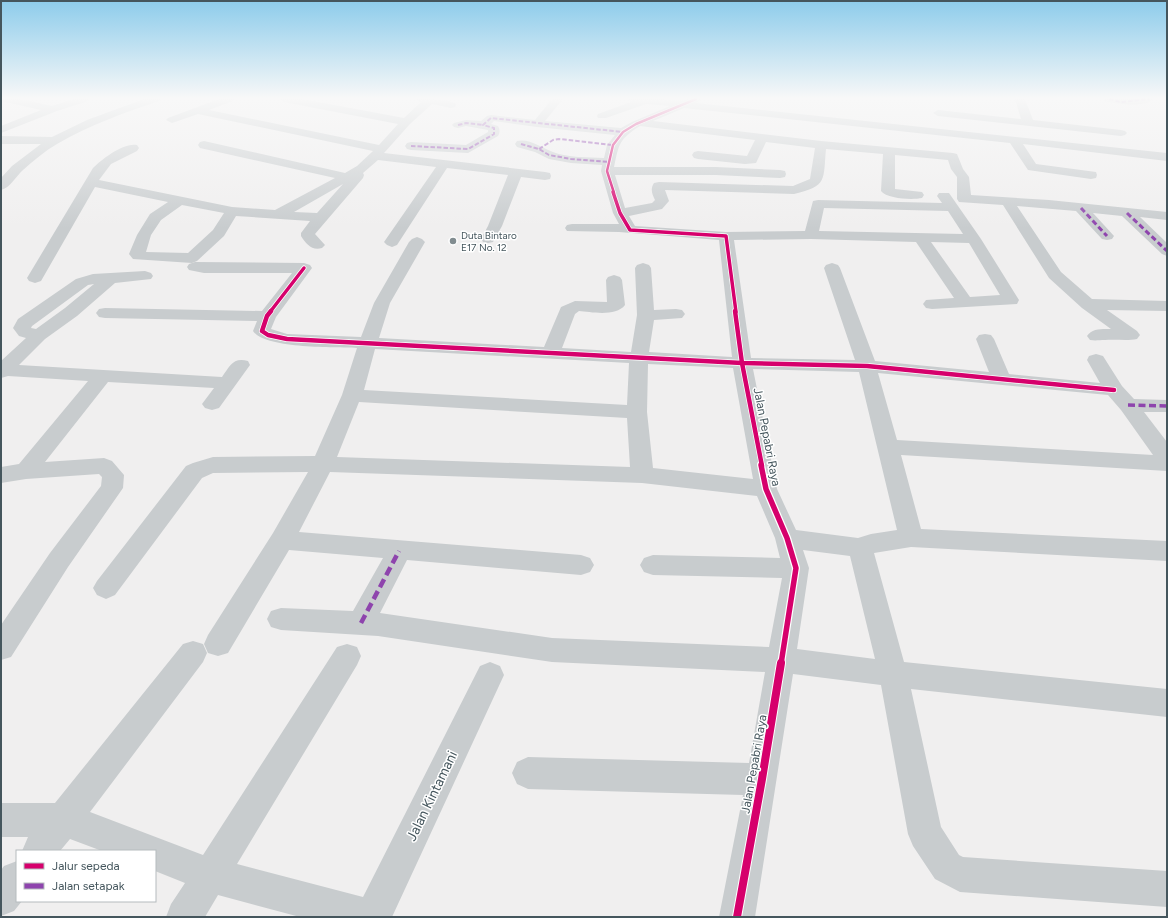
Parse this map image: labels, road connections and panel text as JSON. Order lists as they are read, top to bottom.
{
  "streets": {
    "street": ["Jalan Pepabri Raya", "Jalan Kintamani"]
  },
  "places": ["Duta Bintaro E17 No. 12"],
  "legend": ["Jalur sepeda", "Jalan setapak"]
}
